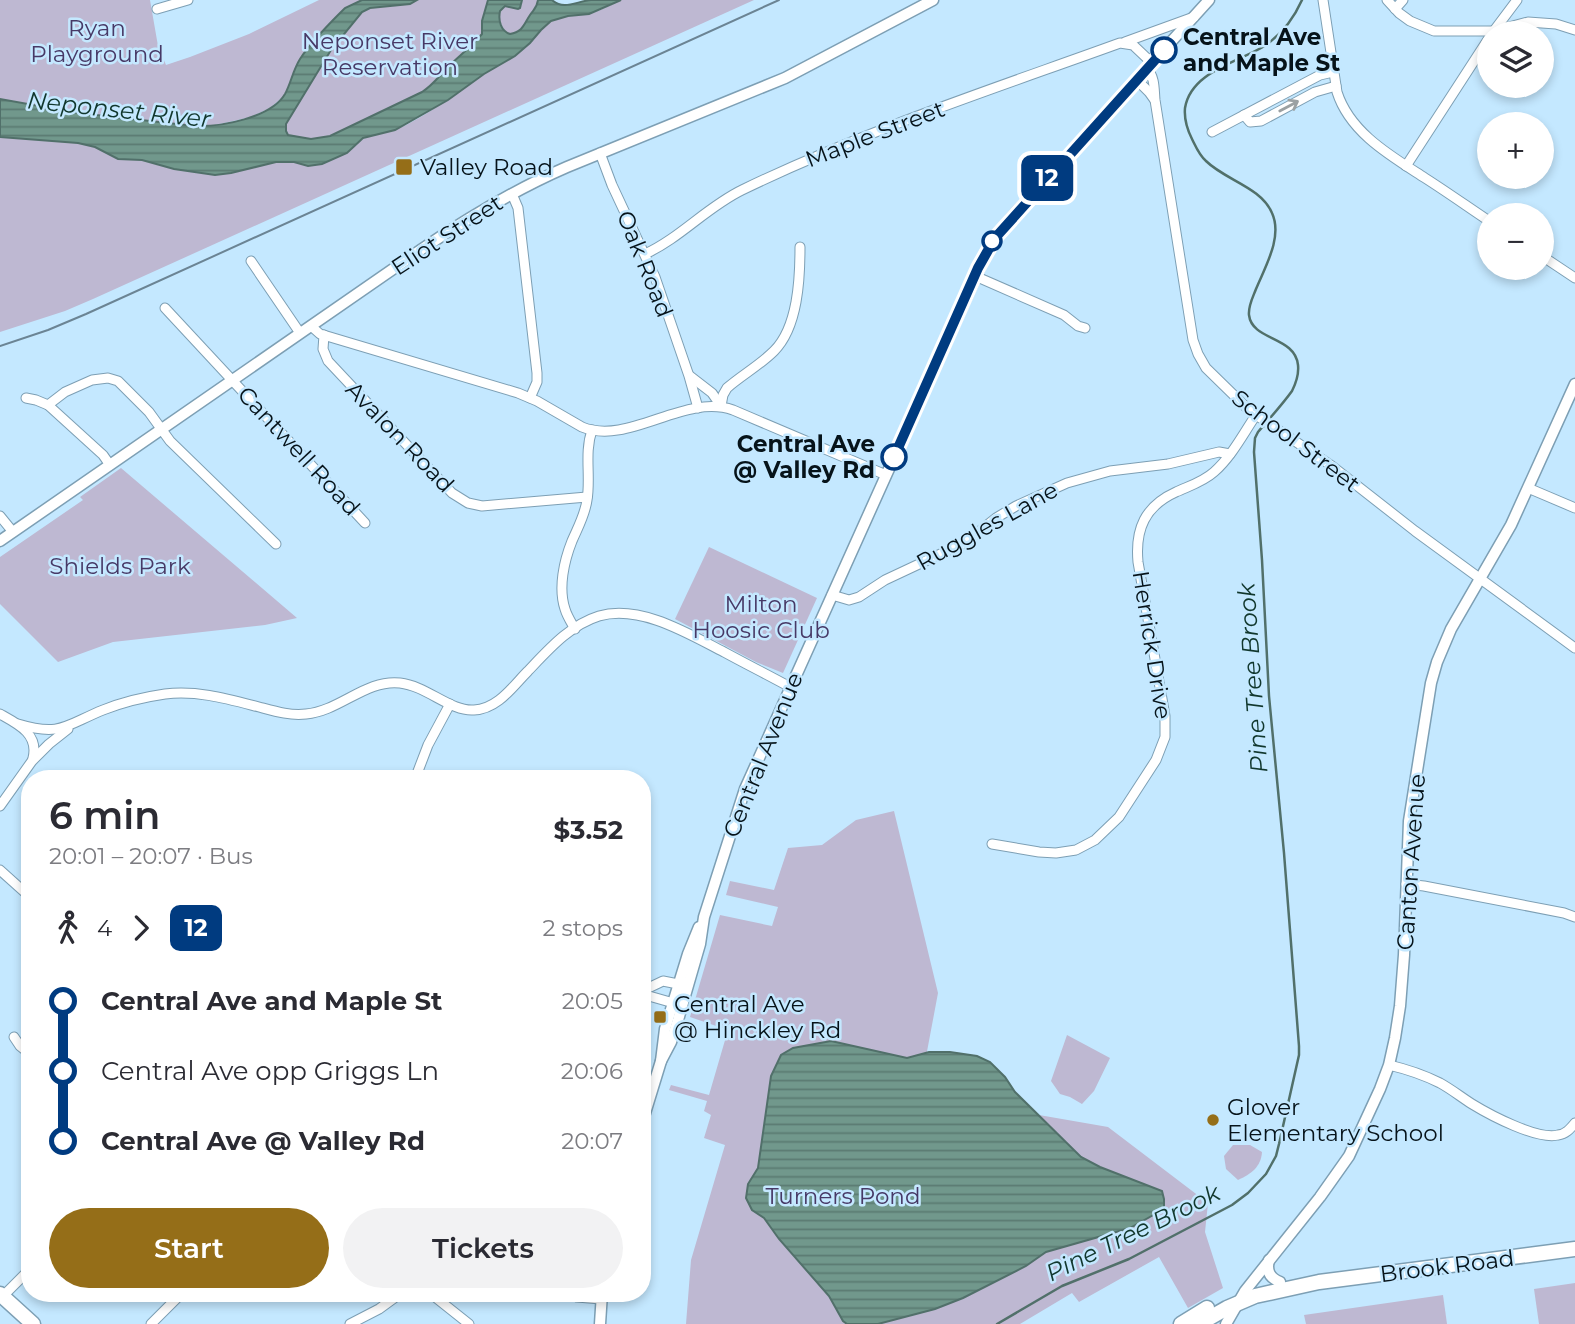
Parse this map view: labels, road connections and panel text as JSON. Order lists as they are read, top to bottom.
{
  "streets": {
    "main road": ["Brook Road"],
    "street": [
      "Maple Street",
      "Eliot Street",
      "Oak Road",
      "Avalon Road",
      "School Street",
      "Cantwell Road",
      "Ruggles Lane",
      "Herrick Drive",
      "Central Avenue",
      "Canton Avenue"
    ]
  },
  "crossings": [
    ["Maple Street", "Oak Road"],
    ["Maple Street", "Central Avenue"],
    ["Eliot Street", "Oak Road"],
    ["Eliot Street", "Cantwell Road"],
    ["School Street", "Herrick Drive"],
    ["School Street", "Central Avenue"],
    ["School Street", "Canton Avenue"],
    ["Ruggles Lane", "Herrick Drive"],
    ["Ruggles Lane", "Central Avenue"],
    ["Canton Avenue", "Brook Road"]
  ],
  "water": ["Neponset River", "Pine Tree Brook"],
  "parks": [
    "Ryan Playground",
    "Neponset River Reservation",
    "Shields Park",
    "Milton Hoosic Club",
    "Turners Pond"
  ],
  "places": {
    "other": ["Central Ave and Maple St", "Central Ave @ Valley Rd", "Glover Elementary School"],
    "transit": ["Valley Road", "Central Ave @ Hinckley Rd"]
  },
  "lines": ["bus line 12"],
  "page": {
    "on_map": "12",
    "map_buttons": ["+", "−"],
    "heading": ["6 min", "20:01 – 20:07 · Bus", "$3.52"],
    "legs": ["4", "12", "2 stops"],
    "list": [
      {
        "name": "Central Ave and Maple St",
        "value": "20:05"
      },
      {
        "name": "Central Ave opp Griggs Ln",
        "value": "20:06"
      },
      {
        "name": "Central Ave @ Valley Rd",
        "value": "20:07"
      }
    ],
    "buttons": ["Start", "Tickets"]
  }
}
